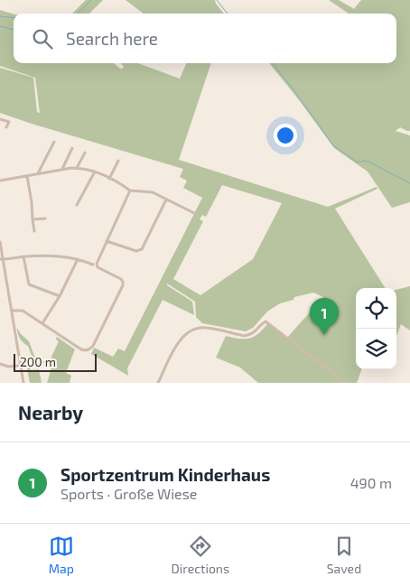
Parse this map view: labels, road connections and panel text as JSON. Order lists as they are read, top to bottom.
{
  "scale_bar": "200 m",
  "page": {
    "search": "Search here",
    "pins": "1",
    "scale": "200 m",
    "heading": "Nearby",
    "list": [
      {
        "mark": "1",
        "name": "Sportzentrum Kinderhaus",
        "note": "Sports · Große Wiese",
        "value": "490 m"
      }
    ],
    "nav": ["Map", "Directions", "Saved"]
  }
}
